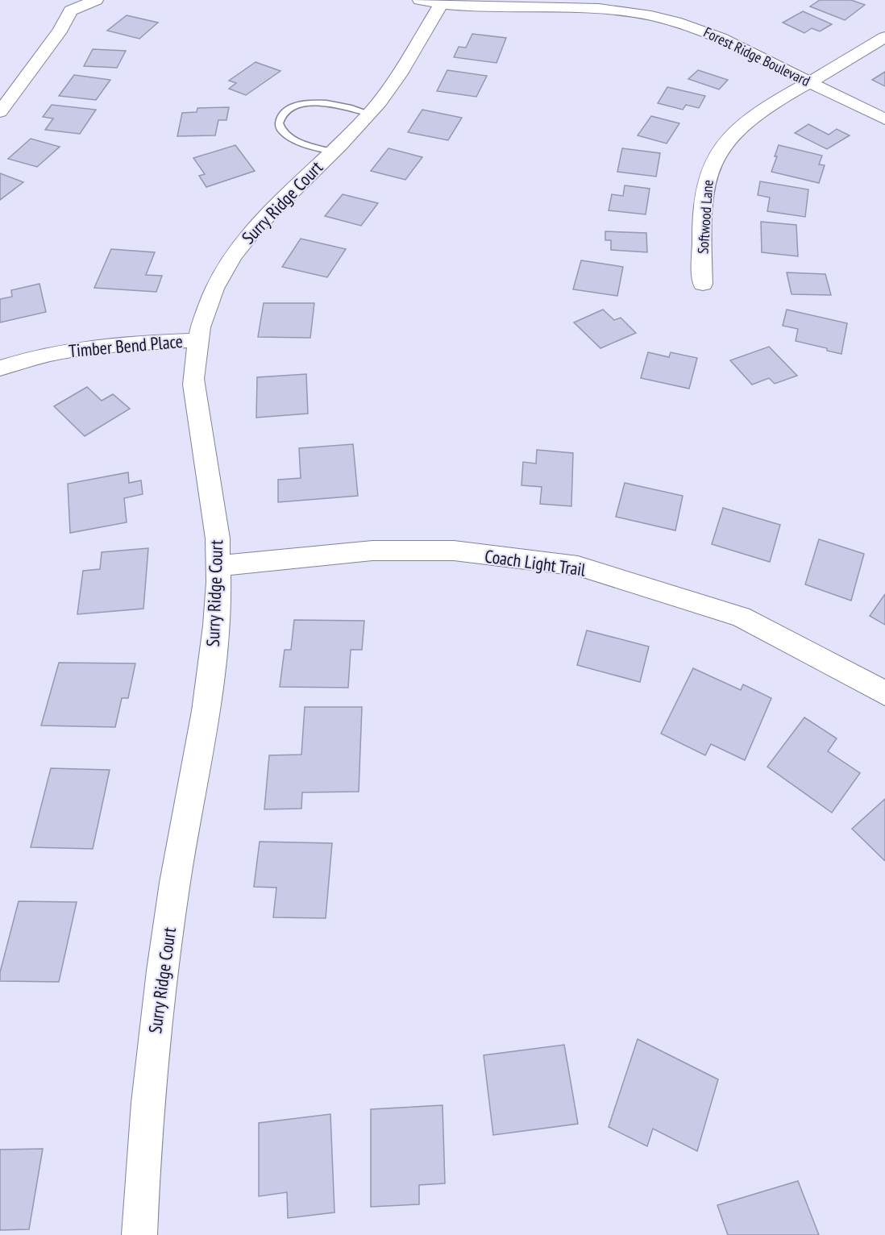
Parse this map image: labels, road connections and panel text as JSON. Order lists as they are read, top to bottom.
{
  "streets": {
    "street": [
      "Forest Ridge Boulevard",
      "Surry Ridge Court",
      "Softwood Lane",
      "Timber Bend Place",
      "Coach Light Trail"
    ]
  },
  "crossings": [
    ["Forest Ridge Boulevard", "Surry Ridge Court"],
    ["Forest Ridge Boulevard", "Softwood Lane"],
    ["Surry Ridge Court", "Timber Bend Place"],
    ["Surry Ridge Court", "Coach Light Trail"]
  ]
}
